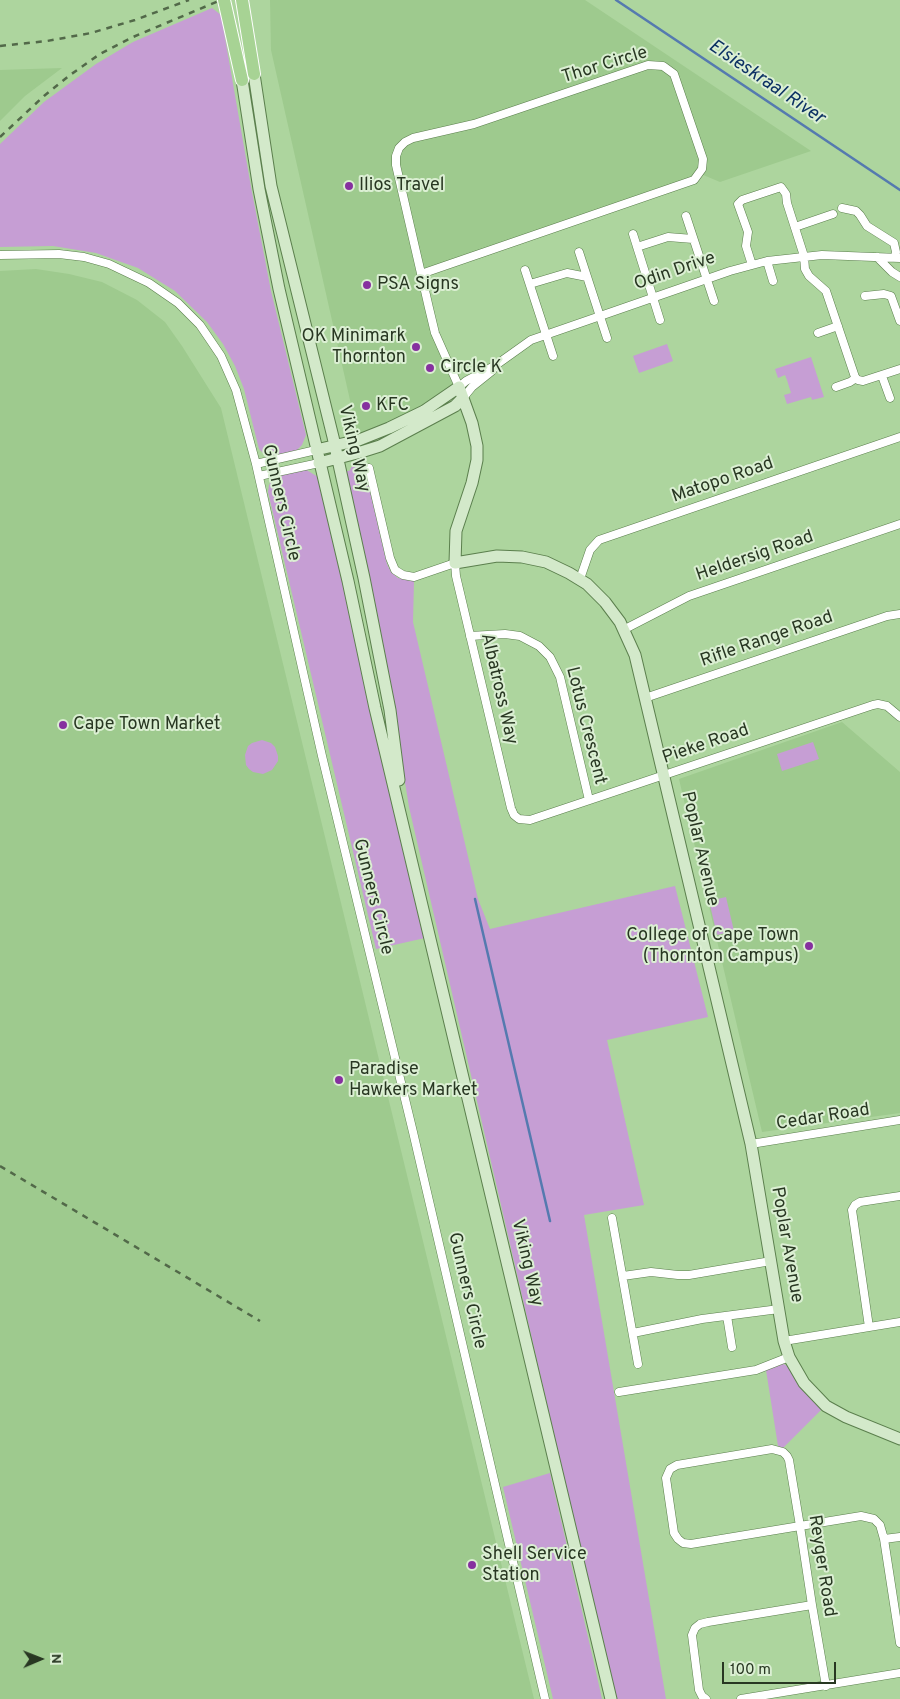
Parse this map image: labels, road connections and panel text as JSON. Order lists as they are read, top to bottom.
{
  "streets": {
    "main road": ["Odin Drive", "Viking Way", "Poplar Avenue"],
    "street": [
      "Thor Circle",
      "Matopo Road",
      "Gunners Circle",
      "Heldersig Road",
      "Rifle Range Road",
      "Albatross Way",
      "Lotus Crescent",
      "Pieke Road",
      "Cedar Road",
      "Reyger Road"
    ]
  },
  "crossings": [
    ["Thor Circle", "Odin Drive"],
    ["Odin Drive", "Viking Way"],
    ["Odin Drive", "Gunners Circle"],
    ["Matopo Road", "Poplar Avenue"],
    ["Heldersig Road", "Poplar Avenue"],
    ["Rifle Range Road", "Poplar Avenue"],
    ["Albatross Way", "Lotus Crescent"],
    ["Albatross Way", "Pieke Road"],
    ["Albatross Way", "Poplar Avenue"],
    ["Lotus Crescent", "Pieke Road"],
    ["Pieke Road", "Poplar Avenue"],
    ["Poplar Avenue", "Cedar Road"]
  ],
  "water": ["Elsieskraal River"],
  "places": [
    "Ilios Travel",
    "PSA Signs",
    "OK Minimark Thornton",
    "Circle K",
    "KFC",
    "Cape Town Market",
    "College of Cape Town (Thornton Campus)",
    "Paradise Hawkers Market",
    "Shell Service Station"
  ],
  "scale_bar": "100 m",
  "north": "right"
}
